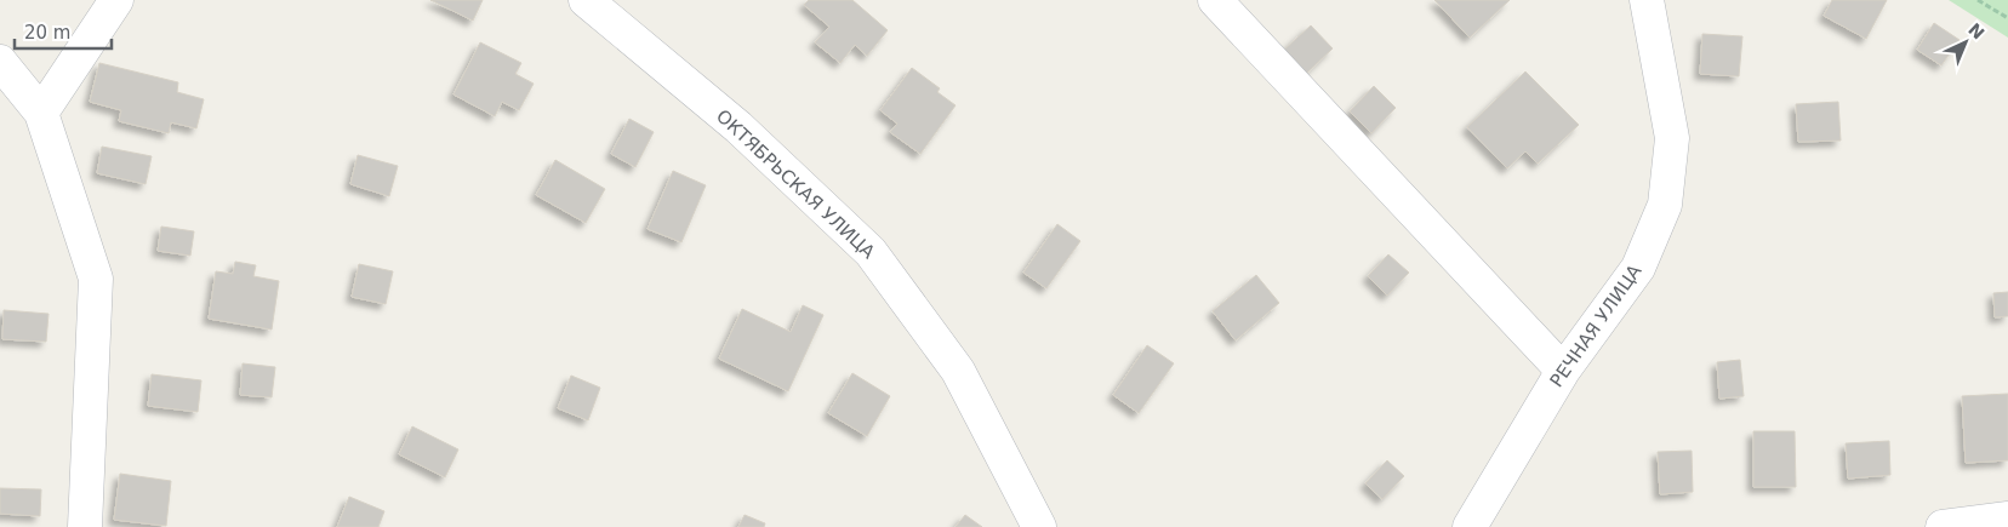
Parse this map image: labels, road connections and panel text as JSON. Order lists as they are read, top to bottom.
{
  "streets": {
    "street": ["ОКТЯБРЬСКАЯ УЛИЦА", "РЕЧНАЯ УЛИЦА"]
  },
  "scale_bar": "20 m",
  "north": "top right"
}
